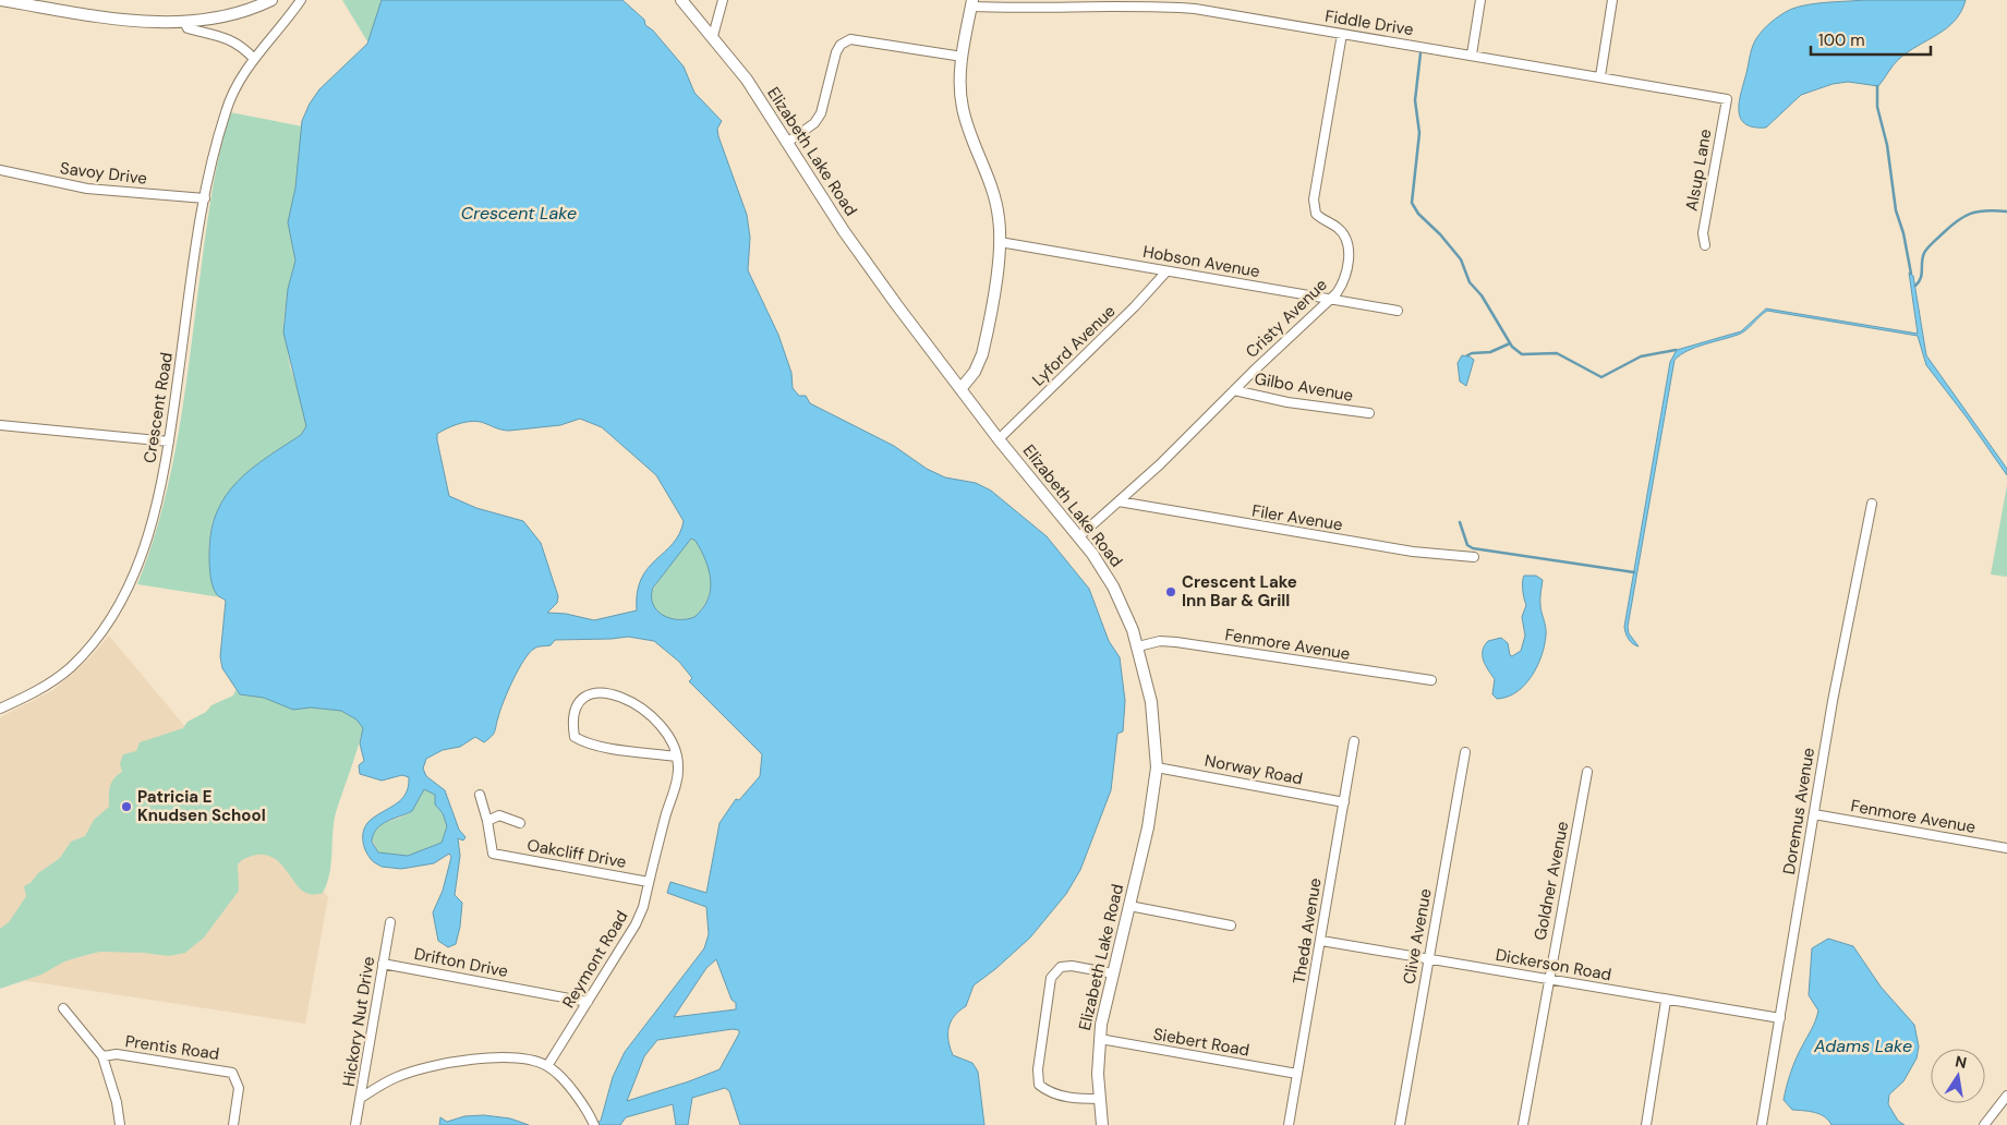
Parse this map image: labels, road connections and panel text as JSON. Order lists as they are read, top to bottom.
{
  "streets": {
    "street": [
      "Fiddle Drive",
      "Elizabeth Lake Road",
      "Alsup Lane",
      "Savoy Drive",
      "Hobson Avenue",
      "Cristy Avenue",
      "Lyford Avenue",
      "Gilbo Avenue",
      "Crescent Road",
      "Filer Avenue",
      "Fenmore Avenue",
      "Norway Road",
      "Doremus Avenue",
      "Oakcliff Drive",
      "Goldner Avenue",
      "Theda Avenue",
      "Clive Avenue",
      "Reymont Road",
      "Drifton Drive",
      "Dickerson Road",
      "Hickory Nut Drive",
      "Siebert Road",
      "Prentis Road"
    ]
  },
  "crossings": [
    ["Fiddle Drive", "Alsup Lane"],
    ["Fiddle Drive", "Cristy Avenue"],
    ["Elizabeth Lake Road", "Cristy Avenue"],
    ["Elizabeth Lake Road", "Lyford Avenue"],
    ["Elizabeth Lake Road", "Fenmore Avenue"],
    ["Elizabeth Lake Road", "Norway Road"],
    ["Elizabeth Lake Road", "Siebert Road"],
    ["Savoy Drive", "Crescent Road"],
    ["Hobson Avenue", "Cristy Avenue"],
    ["Hobson Avenue", "Lyford Avenue"],
    ["Cristy Avenue", "Gilbo Avenue"],
    ["Cristy Avenue", "Filer Avenue"],
    ["Fenmore Avenue", "Doremus Avenue"],
    ["Norway Road", "Theda Avenue"],
    ["Doremus Avenue", "Dickerson Road"],
    ["Oakcliff Drive", "Reymont Road"],
    ["Goldner Avenue", "Dickerson Road"],
    ["Theda Avenue", "Dickerson Road"],
    ["Theda Avenue", "Siebert Road"],
    ["Clive Avenue", "Dickerson Road"],
    ["Reymont Road", "Drifton Drive"],
    ["Drifton Drive", "Hickory Nut Drive"]
  ],
  "water": ["Crescent Lake", "Adams Lake"],
  "places": ["Crescent Lake Inn Bar & Grill", "Patricia E Knudsen School"],
  "scale_bar": "100 m",
  "north": "top"
}
